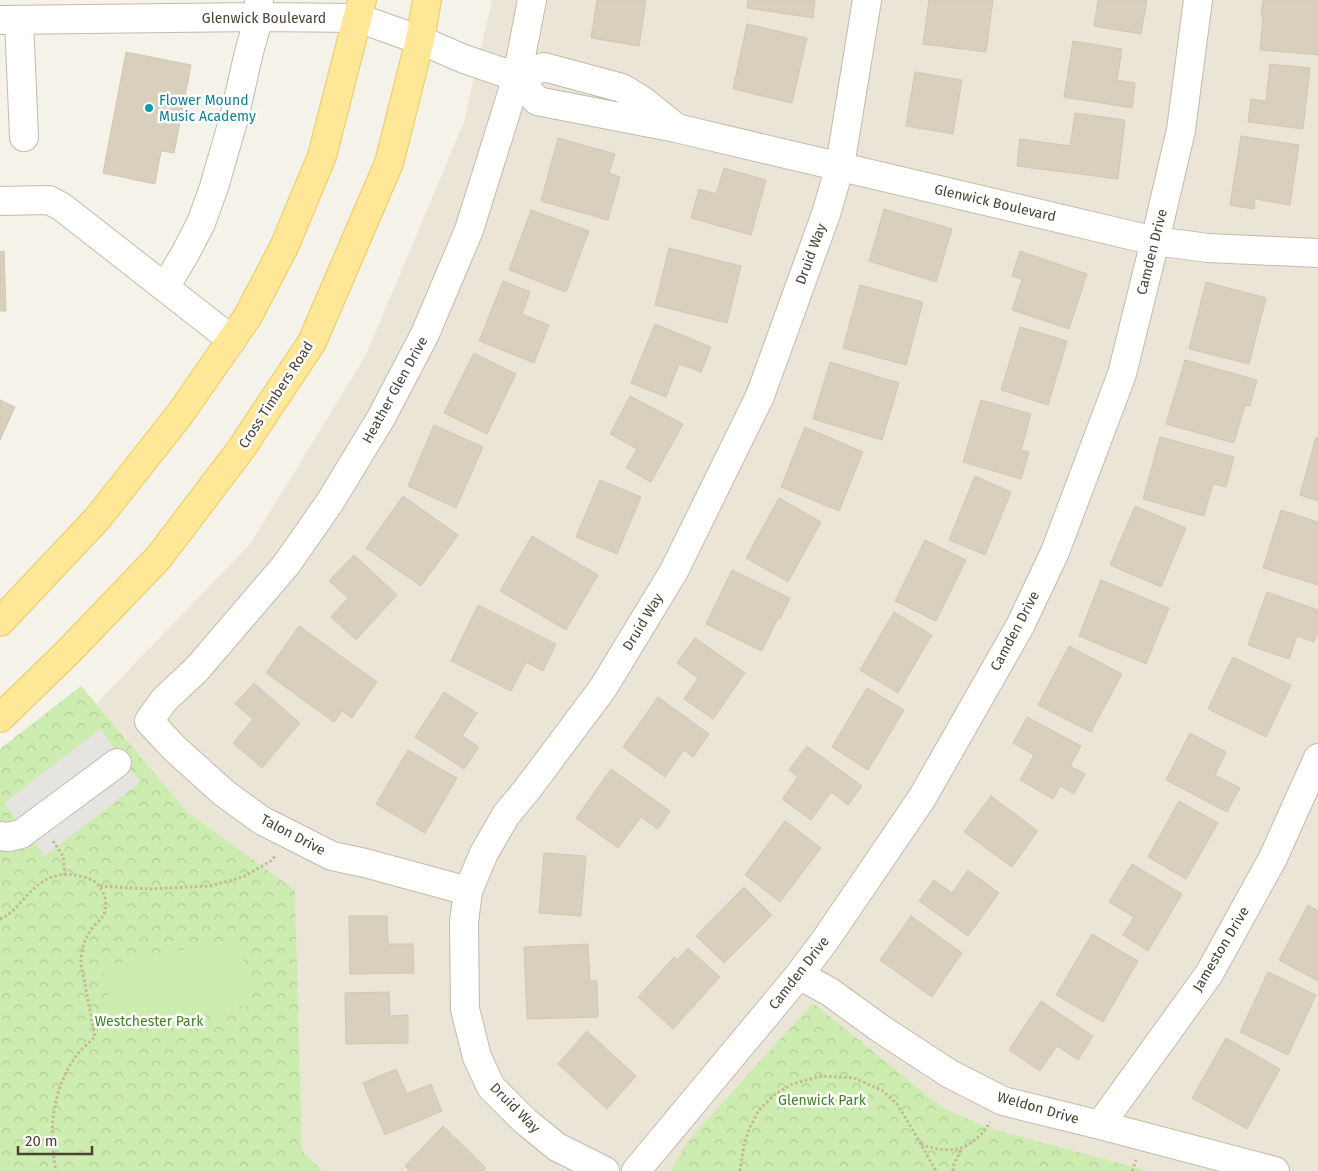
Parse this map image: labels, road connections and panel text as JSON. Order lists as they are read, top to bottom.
{
  "streets": {
    "main road": ["Cross Timbers Road"],
    "street": [
      "Glenwick Boulevard",
      "Camden Drive",
      "Druid Way",
      "Heather Glen Drive",
      "Talon Drive",
      "Jameston Drive",
      "Weldon Drive"
    ]
  },
  "crossings": [
    ["Glenwick Boulevard", "Camden Drive"],
    ["Glenwick Boulevard", "Druid Way"],
    ["Glenwick Boulevard", "Heather Glen Drive"],
    ["Glenwick Boulevard", "Cross Timbers Road"],
    ["Camden Drive", "Weldon Drive"],
    ["Druid Way", "Talon Drive"],
    ["Heather Glen Drive", "Talon Drive"],
    ["Jameston Drive", "Weldon Drive"]
  ],
  "parks": ["Westchester Park", "Glenwick Park"],
  "places": ["Flower Mound Music Academy"],
  "scale_bar": "20 m"
}
